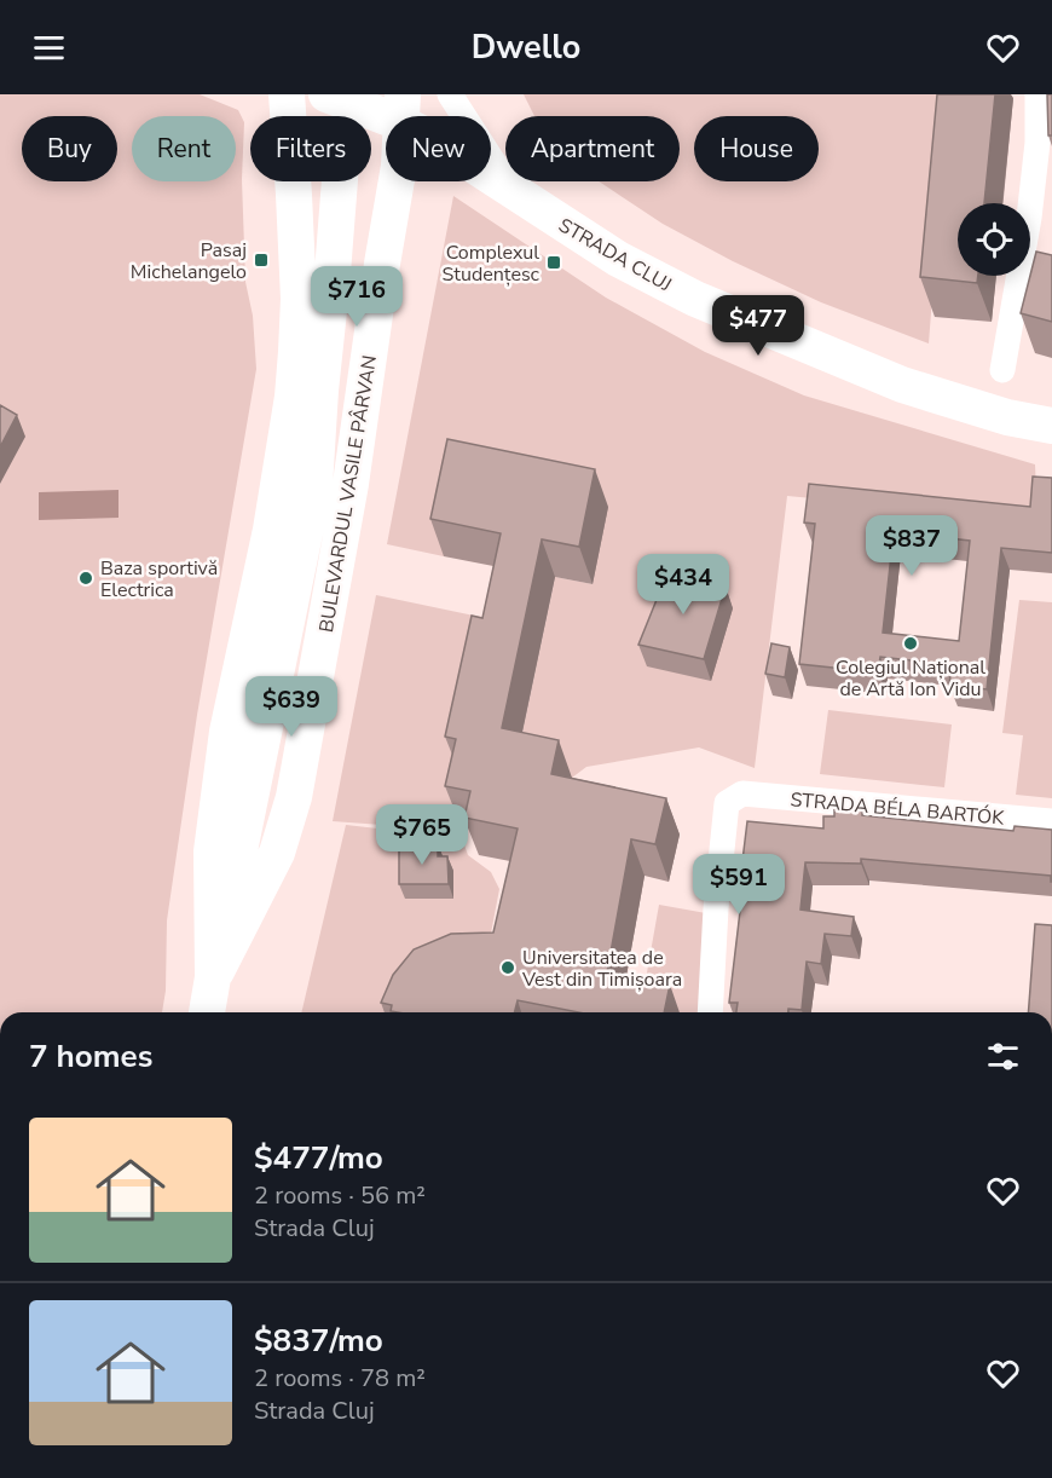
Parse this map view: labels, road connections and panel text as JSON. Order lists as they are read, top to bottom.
{
  "streets": {
    "main road": ["STRADA CLUJ", "BULEVARDUL VASILE PÂRVAN"],
    "street": ["STRADA BÉLA BARTÓK"]
  },
  "crossings": [
    ["STRADA CLUJ", "BULEVARDUL VASILE PÂRVAN"]
  ],
  "places": {
    "transit": ["Pasaj Michelangelo", "Complexul Studențesc"],
    "other": ["Baza sportivă Electrica", "Colegiul Național de Artă Ion Vidu", "Universitatea de Vest din Timișoara"]
  },
  "page": {
    "header": "Dwello",
    "chip": [
      "Buy",
      "Rent",
      "Filters",
      "New",
      "Apartment",
      "House"
    ],
    "price": [
      "$716",
      "$477",
      "$837",
      "$434",
      "$639",
      "$765",
      "$591"
    ],
    "heading": "7 homes",
    "list": [
      {
        "name": "$477/mo",
        "note": "2 rooms · 56 m² · Strada Cluj"
      },
      {
        "name": "$837/mo",
        "note": "2 rooms · 78 m² · Strada Cluj"
      }
    ]
  }
}
